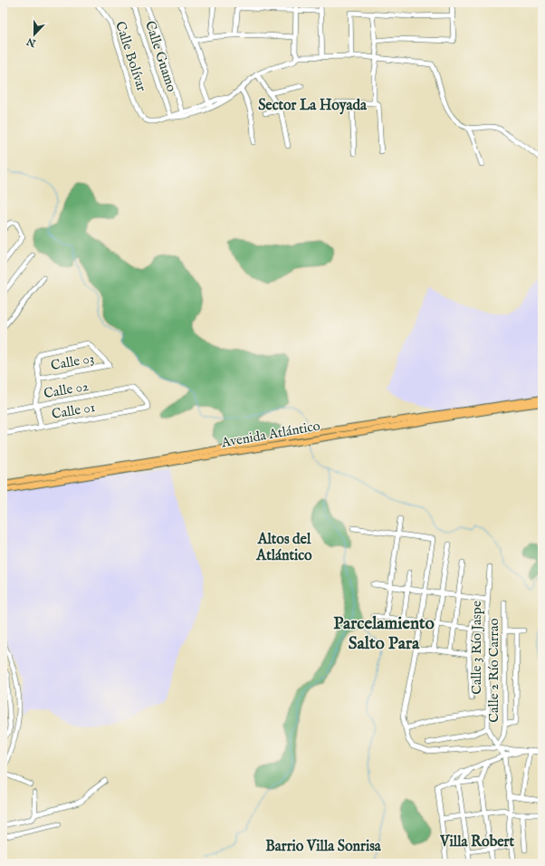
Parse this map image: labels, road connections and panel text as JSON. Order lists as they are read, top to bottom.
{
  "streets": {
    "main road": ["Avenida Atlántico"],
    "street": [
      "Calle Bolívar",
      "Calle Guamo",
      "Calle 03",
      "Calle 02",
      "Calle 01",
      "Calle 3 Río Jaspe",
      "Calle 2 Río Carrao"
    ]
  },
  "crossings": [
    ["Calle Bolívar", "Calle Guamo"],
    ["Calle 02", "Calle 01"]
  ],
  "districts": [
    "Sector La Hoyada",
    "Altos del Atlántico",
    "Parcelamiento Salto Para",
    "Villa Robert",
    "Barrio Villa Sonrisa"
  ],
  "north": "bottom"
}
